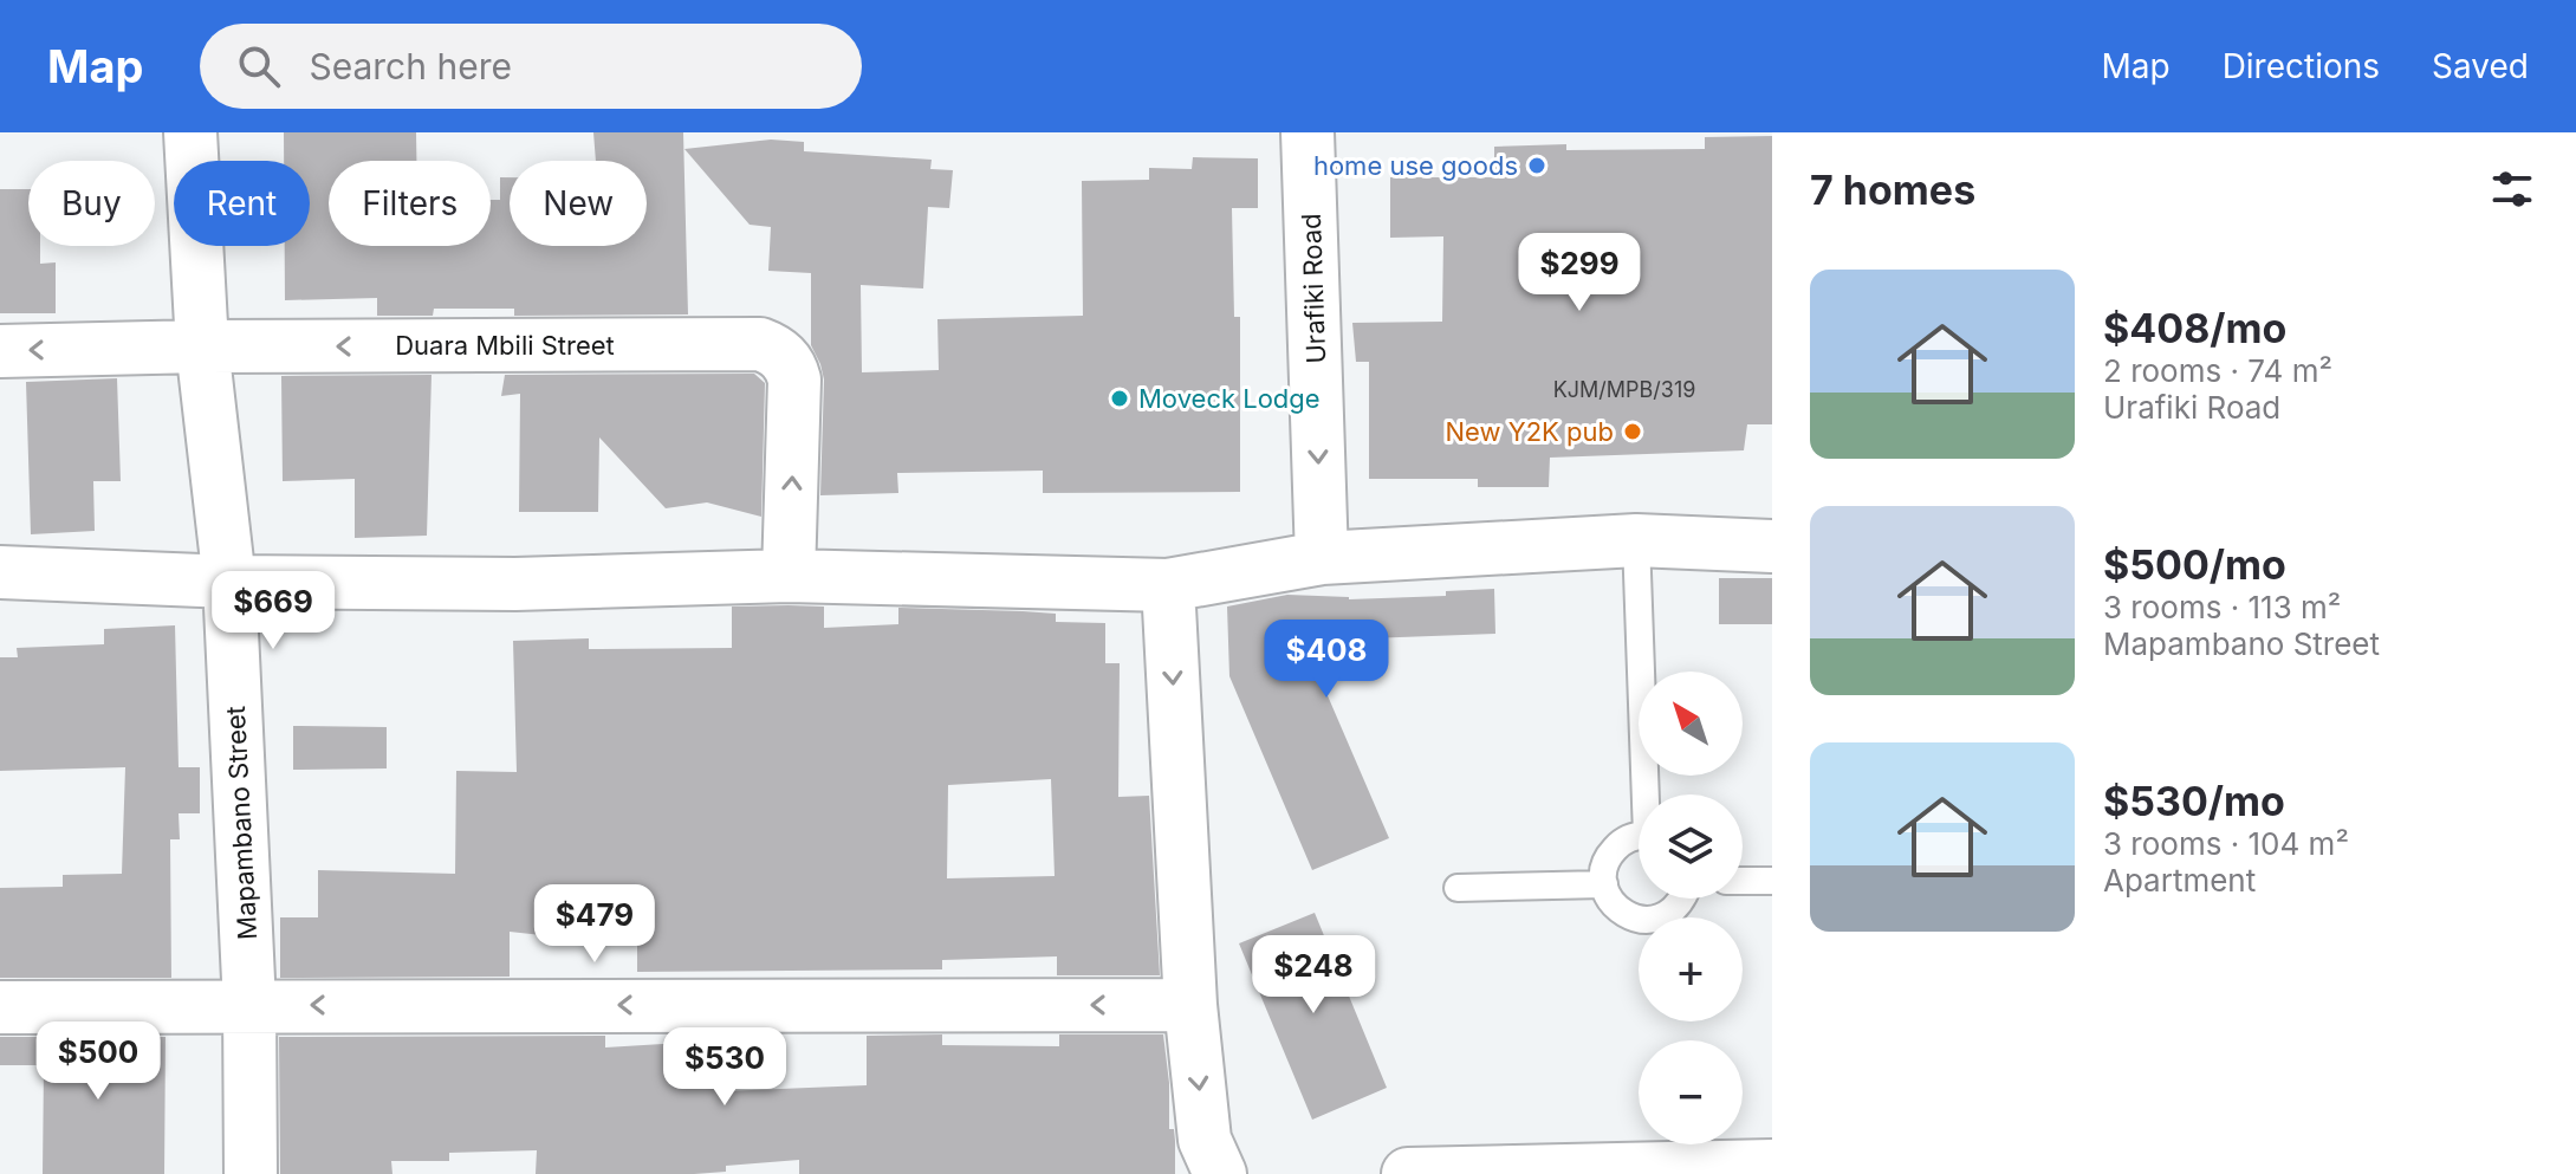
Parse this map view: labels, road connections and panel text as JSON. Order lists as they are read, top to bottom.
{
  "streets": {
    "street": ["Urafiki Road", "Duara Mbili Street", "Mapambano Street"]
  },
  "crossings": [
    ["Duara Mbili Street", "Mapambano Street"]
  ],
  "one_way": ["Urafiki Road"],
  "places": ["home use goods", "Moveck Lodge", "New Y2K pub"],
  "house_numbers": ["KJM/MPB/319"],
  "north": "top left",
  "page": {
    "header": "Map",
    "search": "Search here",
    "nav": ["Map", "Directions", "Saved"],
    "heading": "7 homes",
    "chip": [
      "Buy",
      "Rent",
      "Filters",
      "New"
    ],
    "price": [
      "$299",
      "$669",
      "$408",
      "$479",
      "$248",
      "$500",
      "$530"
    ],
    "list": [
      {
        "name": "$408/mo",
        "note": "2 rooms · 74 m² · Urafiki Road"
      },
      {
        "name": "$500/mo",
        "note": "3 rooms · 113 m² · Mapambano Street"
      },
      {
        "name": "$530/mo",
        "note": "3 rooms · 104 m² · Apartment"
      }
    ],
    "map_buttons": ["+", "−"]
  }
}
